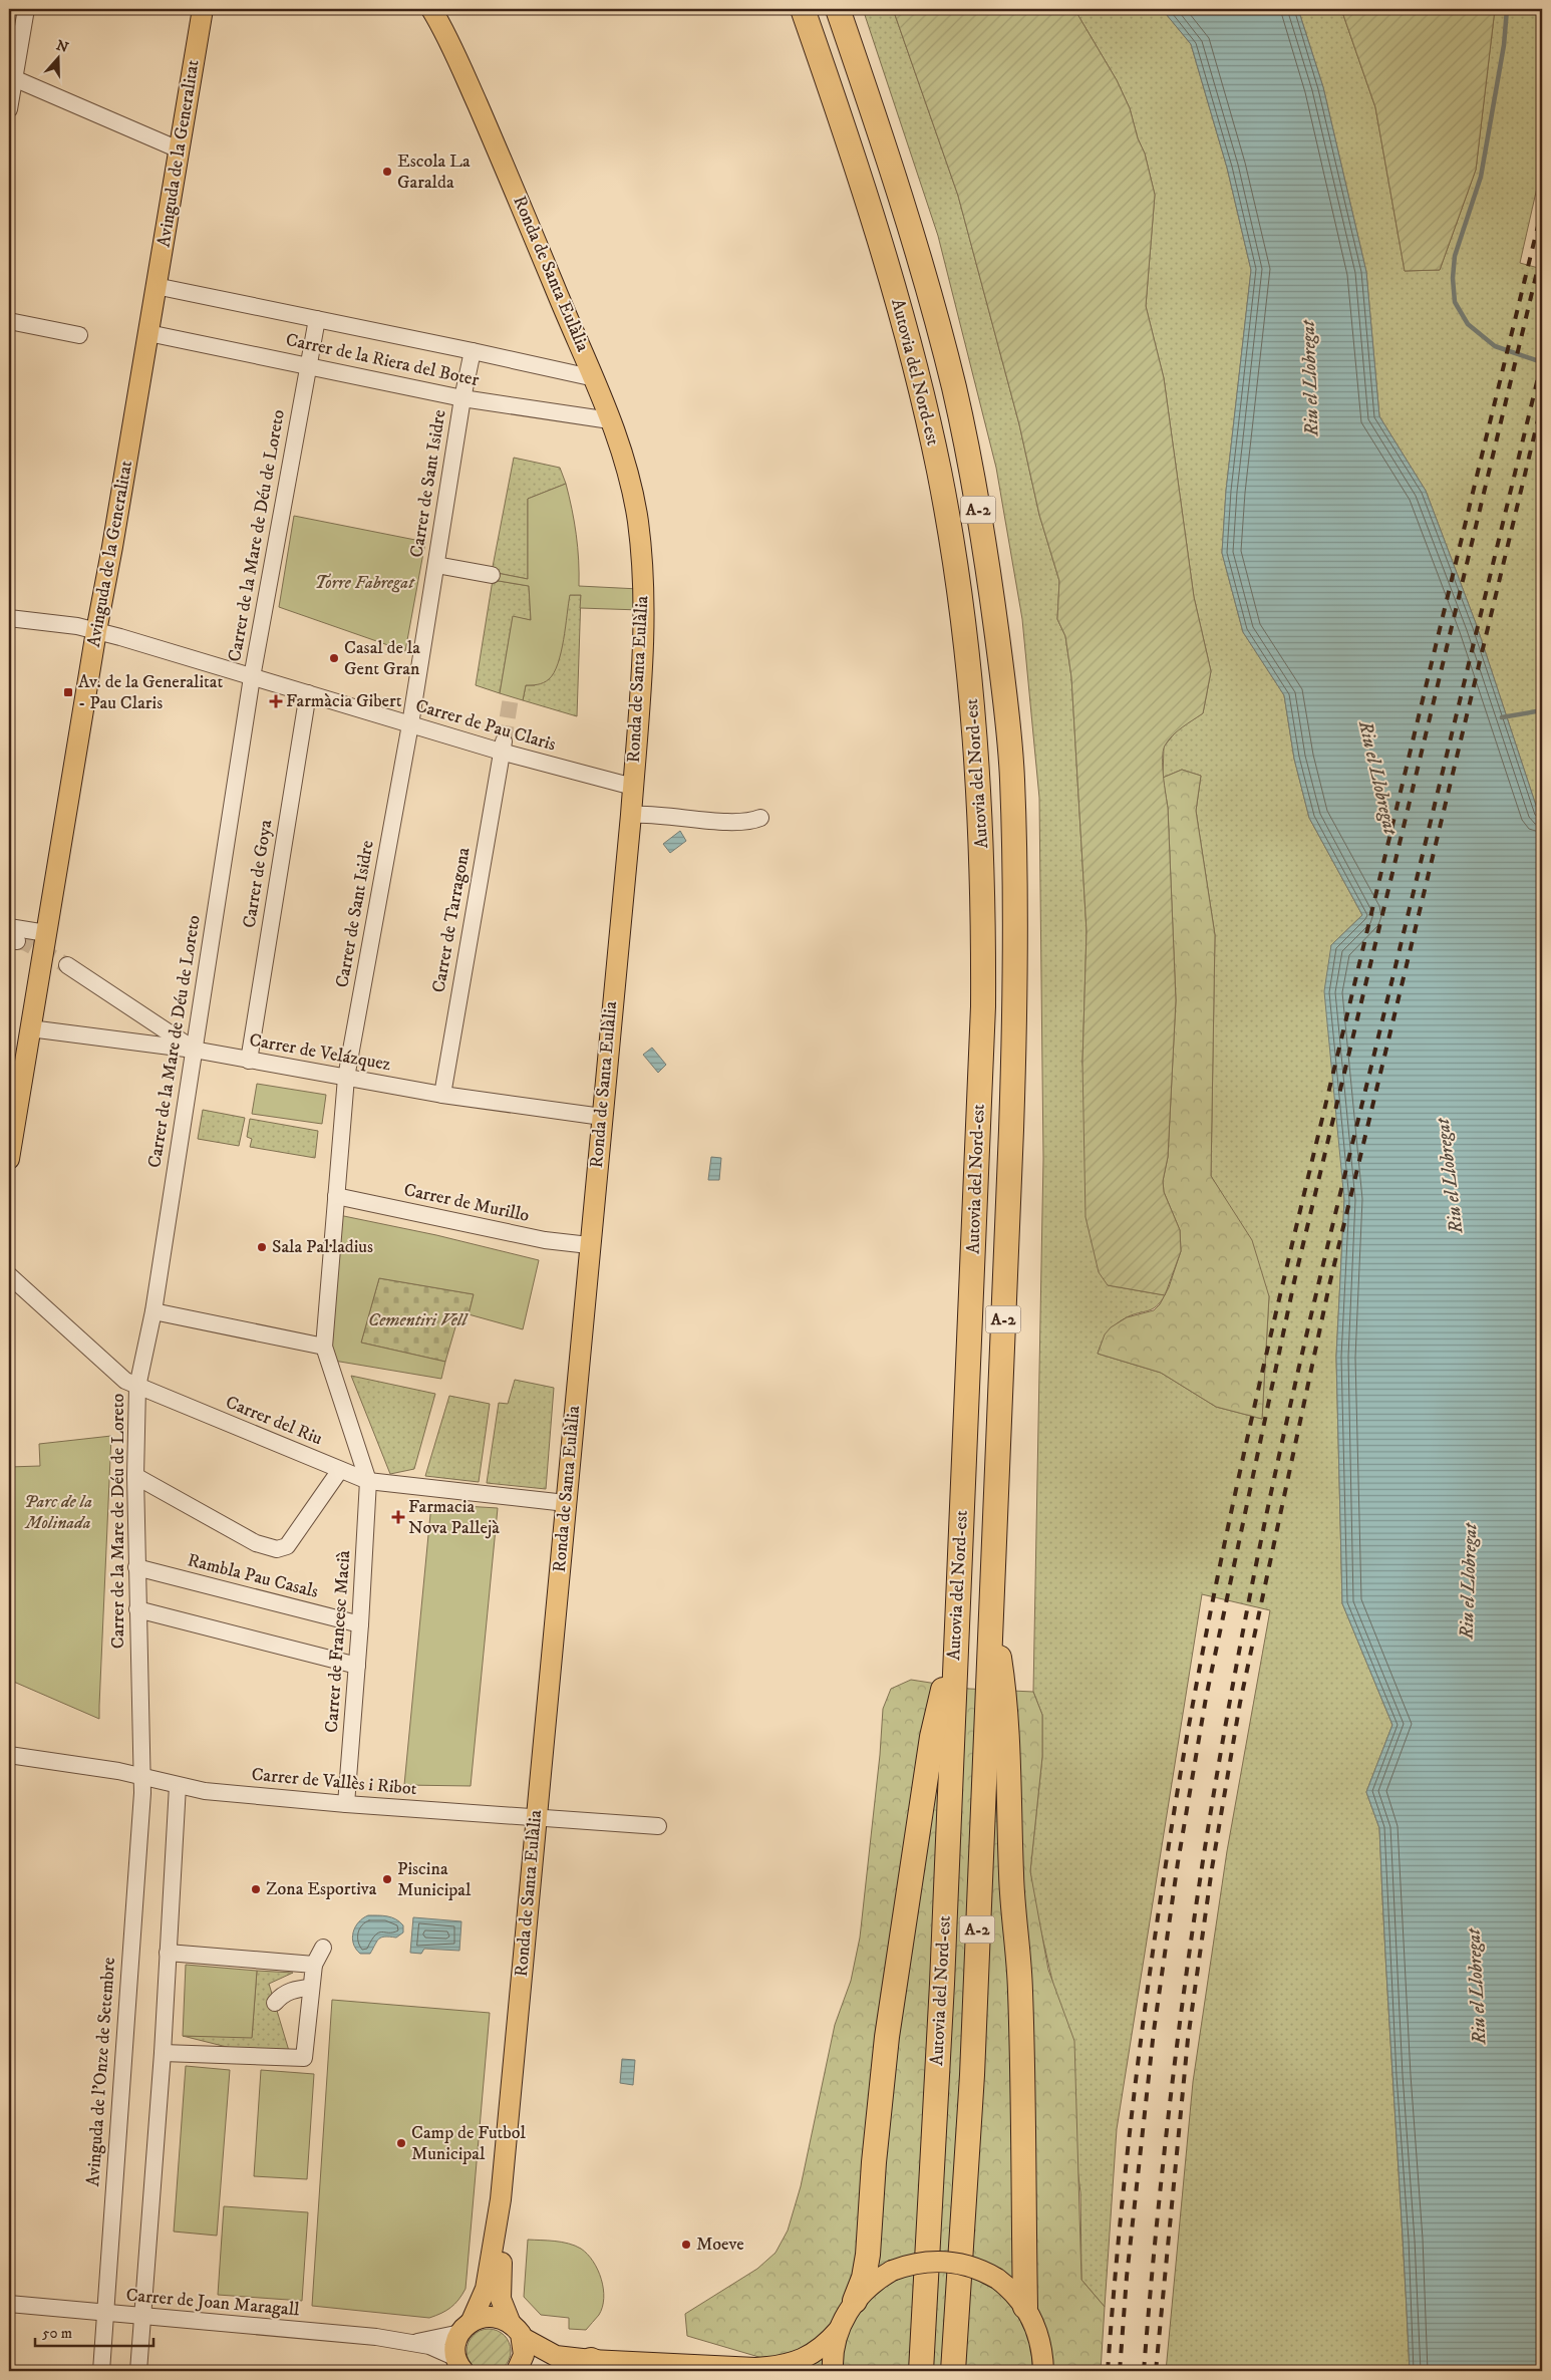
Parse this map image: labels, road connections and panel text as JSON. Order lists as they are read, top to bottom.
{
  "streets": {
    "highway": ["Autovia del Nord-est", "A-2"],
    "main road": ["Avinguda de la Generalitat", "Ronda de Santa Eulàlia"],
    "street": [
      "Carrer de la Riera del Boter",
      "Carrer de Sant Isidre",
      "Carrer de la Mare de Déu de Loreto",
      "Carrer de Pau Claris",
      "Carrer de Goya",
      "Carrer de Tarragona",
      "Carrer de Velázquez",
      "Carrer de Murillo",
      "Carrer del Riu",
      "Rambla Pau Casals",
      "Carrer de Francesc Macià",
      "Carrer de Vallès i Ribot",
      "Avinguda de l'Onze de Setembre",
      "Carrer de Joan Maragall"
    ]
  },
  "crossings": [
    ["Avinguda de la Generalitat", "Carrer de la Riera del Boter"],
    ["Avinguda de la Generalitat", "Carrer de Pau Claris"],
    ["Avinguda de la Generalitat", "Carrer de Velázquez"],
    ["Ronda de Santa Eulàlia", "Carrer de la Riera del Boter"],
    ["Ronda de Santa Eulàlia", "Carrer de Pau Claris"],
    ["Ronda de Santa Eulàlia", "Carrer de Velázquez"],
    ["Ronda de Santa Eulàlia", "Carrer de Murillo"],
    ["Ronda de Santa Eulàlia", "Carrer del Riu"],
    ["Ronda de Santa Eulàlia", "Carrer de Vallès i Ribot"],
    ["Ronda de Santa Eulàlia", "Carrer de Joan Maragall"],
    ["Carrer de la Riera del Boter", "Carrer de Sant Isidre"],
    ["Carrer de la Riera del Boter", "Carrer de la Mare de Déu de Loreto"],
    ["Carrer de Sant Isidre", "Carrer de Pau Claris"],
    ["Carrer de Sant Isidre", "Carrer de Velázquez"],
    ["Carrer de Sant Isidre", "Carrer de Murillo"],
    ["Carrer de Sant Isidre", "Carrer del Riu"],
    ["Carrer de Sant Isidre", "Carrer de Francesc Macià"],
    ["Carrer de la Mare de Déu de Loreto", "Carrer de Pau Claris"],
    ["Carrer de la Mare de Déu de Loreto", "Carrer de Velázquez"],
    ["Carrer de la Mare de Déu de Loreto", "Carrer del Riu"],
    ["Carrer de la Mare de Déu de Loreto", "Rambla Pau Casals"],
    ["Carrer de la Mare de Déu de Loreto", "Carrer de Vallès i Ribot"],
    ["Carrer de la Mare de Déu de Loreto", "Avinguda de l'Onze de Setembre"],
    ["Carrer de Pau Claris", "Carrer de Goya"],
    ["Carrer de Pau Claris", "Carrer de Tarragona"],
    ["Carrer de Goya", "Carrer de Velázquez"],
    ["Carrer de Tarragona", "Carrer de Velázquez"],
    ["Carrer del Riu", "Carrer de Francesc Macià"],
    ["Rambla Pau Casals", "Carrer de Francesc Macià"],
    ["Carrer de Francesc Macià", "Carrer de Vallès i Ribot"],
    ["Carrer de Vallès i Ribot", "Avinguda de l'Onze de Setembre"],
    ["Avinguda de l'Onze de Setembre", "Carrer de Joan Maragall"]
  ],
  "water": ["Riu el Llobregat"],
  "parks": ["Torre Fabregat", "Cementiri Vell", "Parc de la Molinada"],
  "places": {
    "other": [
      "Escola La Garalda",
      "Casal de la Gent Gran",
      "Sala Pal·ladius",
      "Piscina Municipal",
      "Zona Esportiva",
      "Camp de Futbol Municipal",
      "Moeve"
    ],
    "transit": ["Av. de la Generalitat - Pau Claris"],
    "health": ["Farmàcia Gibert", "Farmacia Nova Pallejà"]
  },
  "scale_bar": "50 m",
  "north": "top"
}
